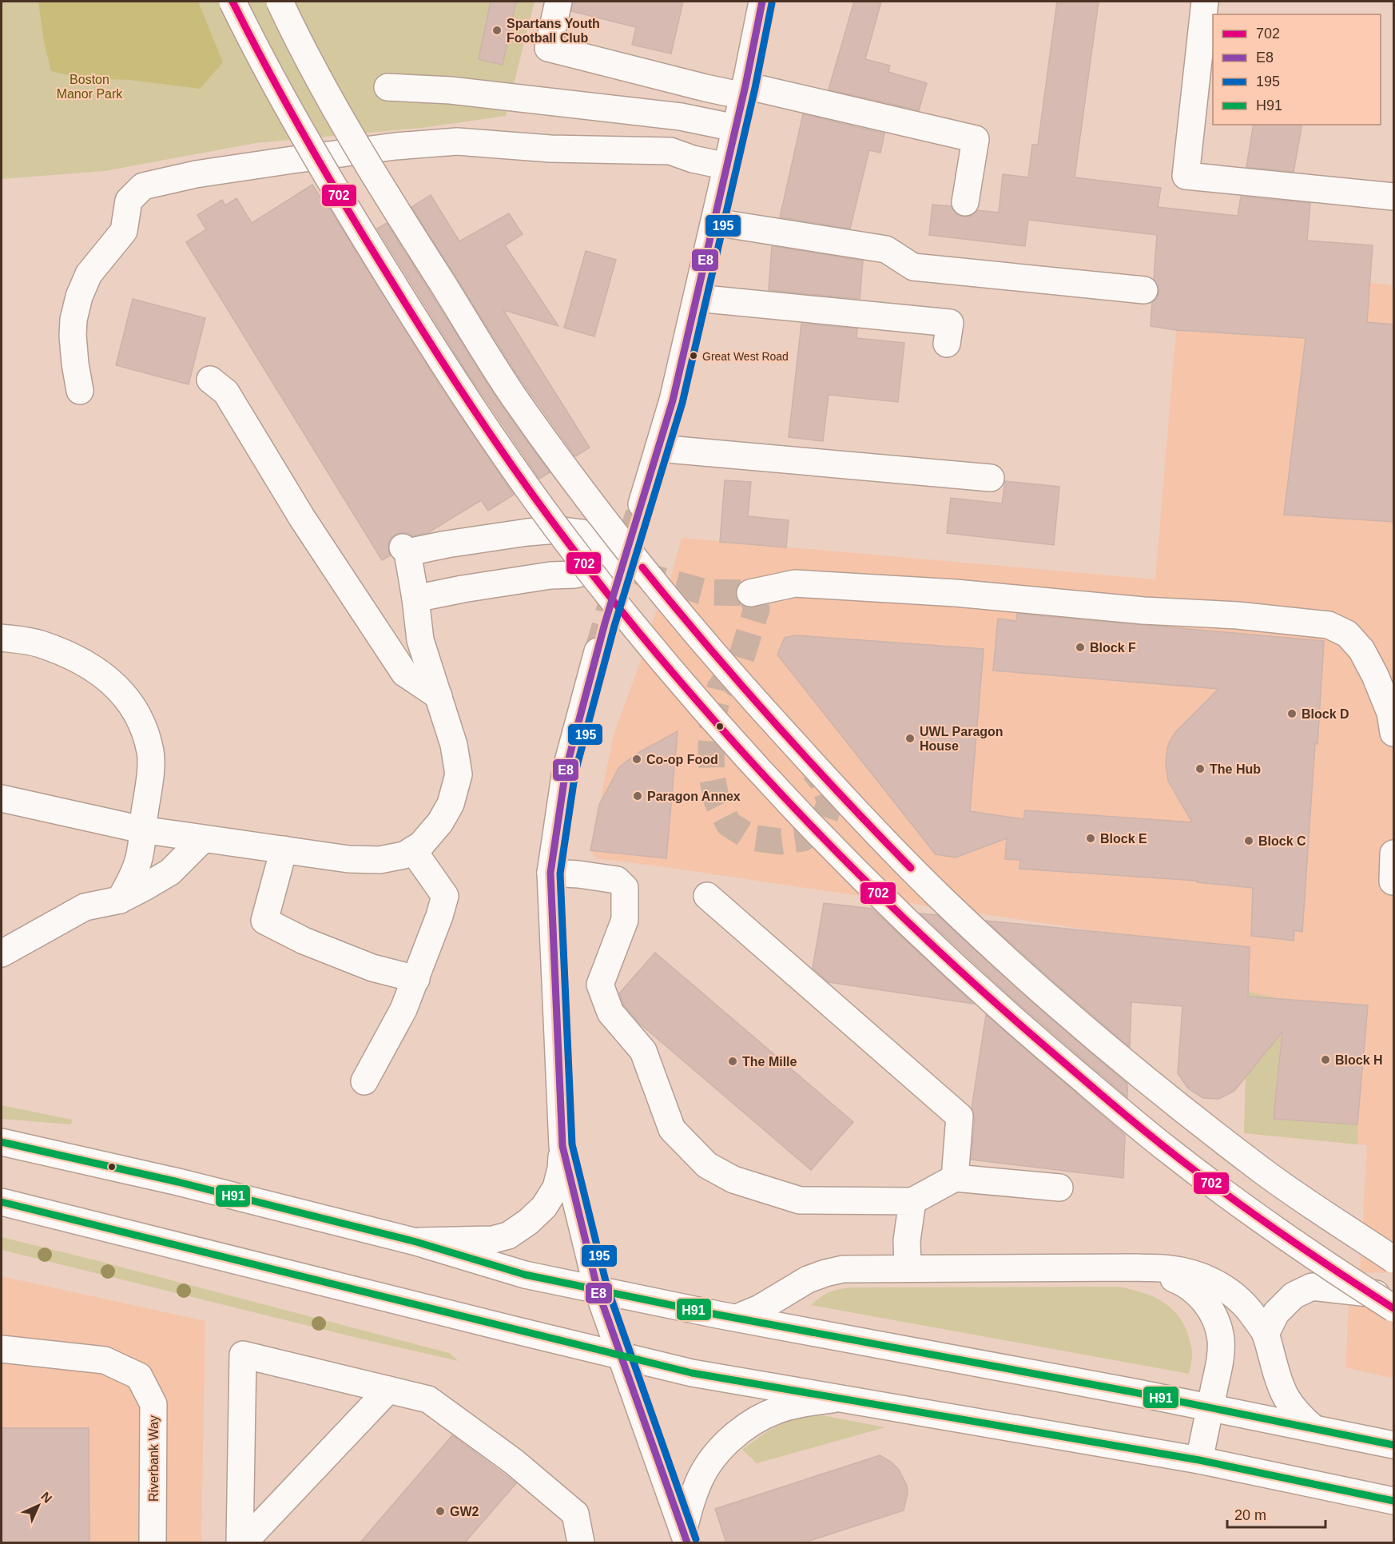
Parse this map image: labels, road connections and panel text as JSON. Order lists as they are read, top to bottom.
{
  "streets": {
    "main road": ["Riverbank Way"]
  },
  "parks": ["Boston Manor Park"],
  "places": [
    "Spartans Youth Football Club",
    "Great West Road",
    "Block F",
    "Block D",
    "UWL Paragon House",
    "Co-op Food",
    "The Hub",
    "Paragon Annex",
    "Block E",
    "Block C",
    "Block H",
    "The Mille",
    "GW2"
  ],
  "lines": [
    "transit line 702",
    "transit line E8",
    "transit line 195",
    "transit line H91"
  ],
  "legend": [
    "702",
    "E8",
    "195",
    "H91"
  ],
  "scale_bar": "20 m",
  "north": "top right"
}
